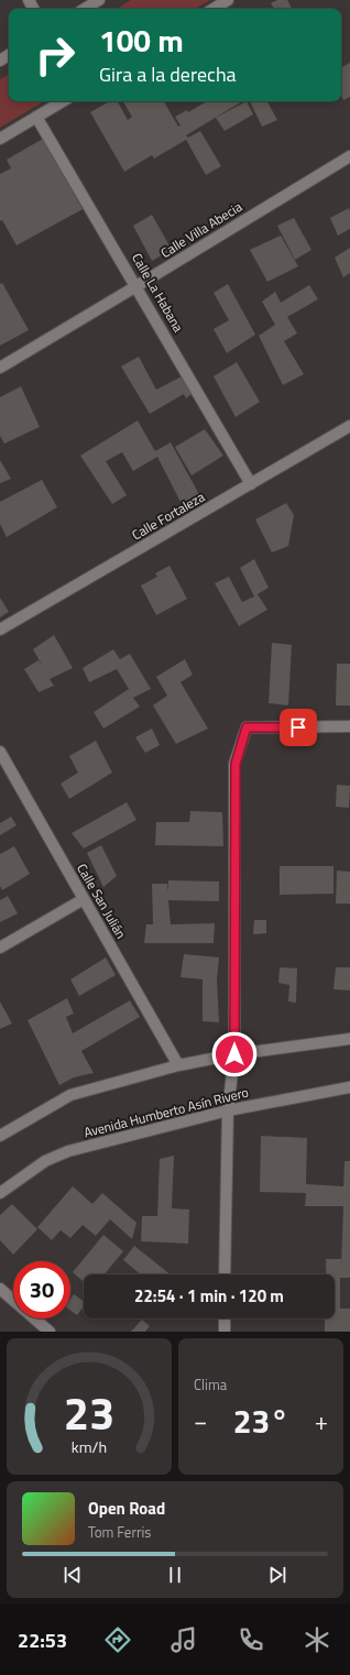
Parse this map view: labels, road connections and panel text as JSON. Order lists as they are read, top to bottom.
{
  "streets": {
    "street": [
      "Calle Villa Abecia",
      "Calle La Habana",
      "Calle Fortaleza",
      "Calle San Julián",
      "Avenida Humberto Asín Rivero"
    ]
  },
  "crossings": [
    ["Calle Villa Abecia", "Calle La Habana"],
    ["Calle La Habana", "Calle Fortaleza"]
  ],
  "page": {
    "turn": ["100 m", "Gira a la derecha"],
    "limit": "30",
    "trip": "22:54 · 1 min · 120 m",
    "tile": "Clima",
    "heat": ["−", "23°", "+"],
    "song": ["Open Road", "Tom Ferris"],
    "tabs": "22:53",
    "gauge": ["23", "km/h"]
  }
}
